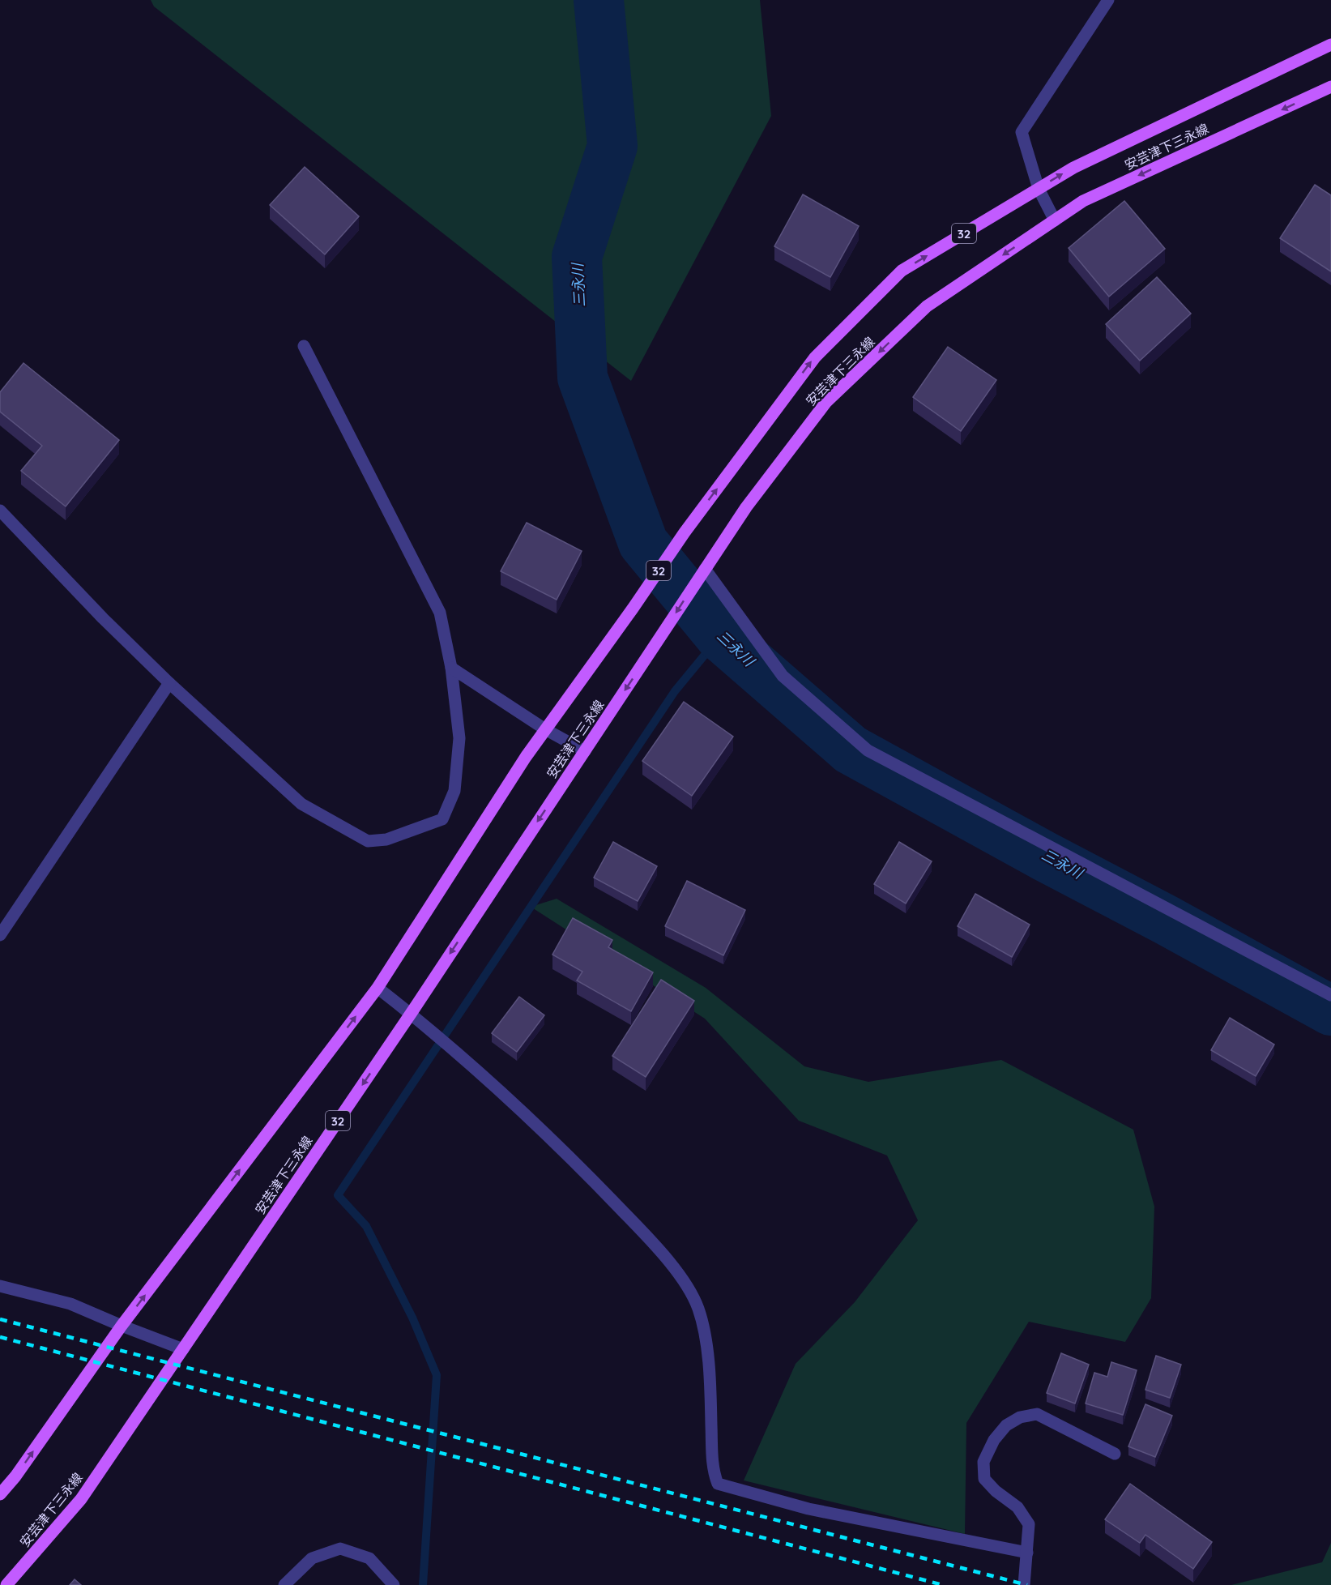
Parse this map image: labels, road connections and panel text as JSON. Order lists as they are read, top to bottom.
{
  "streets": {
    "main road": ["安芸津下三永線", "32"]
  },
  "water": ["三永川"]
}
